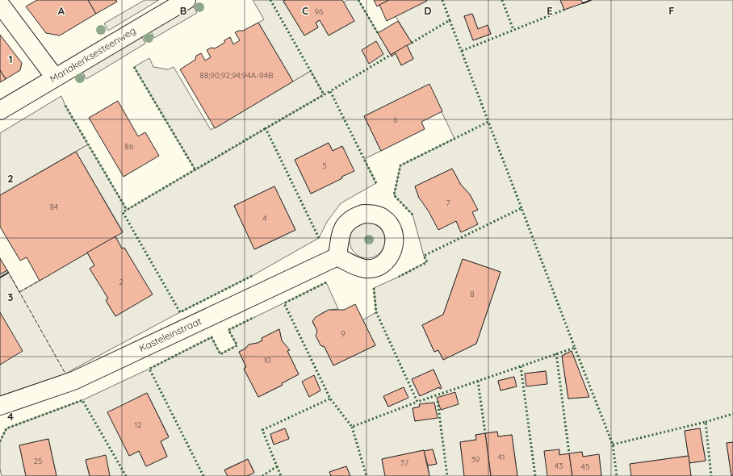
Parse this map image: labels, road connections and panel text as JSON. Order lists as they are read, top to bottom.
{
  "streets": {
    "street": ["Mariakerksesteenweg", "Kasteleinstraat"]
  },
  "house_numbers": [
    "96",
    "88;90;92;94;94A-94B",
    "6",
    "86",
    "5",
    "7",
    "84",
    "4",
    "2",
    "8",
    "9",
    "10",
    "12",
    "41",
    "39",
    "25",
    "37",
    "43",
    "45"
  ],
  "grid": {
    "columns": [
      "A",
      "B",
      "C",
      "D",
      "E",
      "F"
    ],
    "rows": [
      "1",
      "2",
      "3",
      "4"
    ]
  }
}
